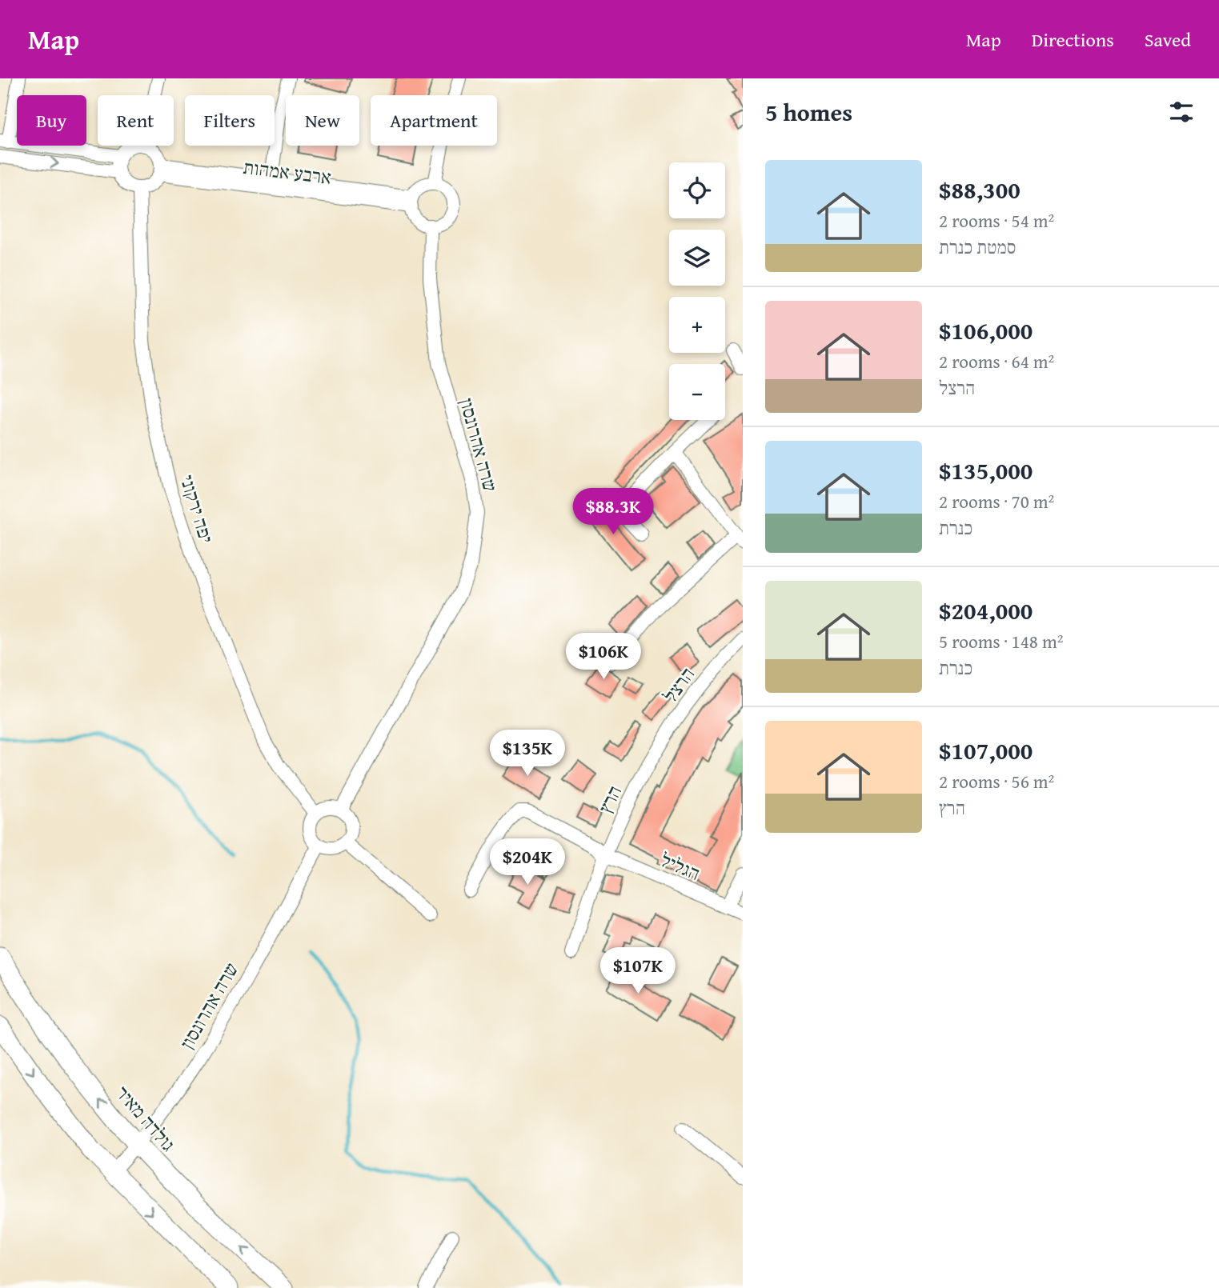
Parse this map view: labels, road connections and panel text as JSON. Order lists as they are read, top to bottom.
{
  "streets": {
    "main road": ["גולדה מאיר"],
    "street": [
      "ארבע אמהות",
      "שרה אהרונסון",
      "יפה ירקוני",
      "הרצל",
      "הרץ",
      "הגליל"
    ]
  },
  "crossings": [
    ["ארבע אמהות", "שרה אהרונסון"],
    ["ארבע אמהות", "יפה ירקוני"],
    ["שרה אהרונסון", "יפה ירקוני"],
    ["שרה אהרונסון", "גולדה מאיר"],
    ["הרצל", "הרץ"],
    ["הרץ", "הגליל"]
  ],
  "page": {
    "header": "Map",
    "nav": ["Map", "Directions", "Saved"],
    "heading": "5 homes",
    "chip": [
      "Buy",
      "Rent",
      "Filters",
      "New",
      "Apartment"
    ],
    "list": [
      {
        "name": "$88,300",
        "note": "2 rooms · 54 m² · סמטת כנרת"
      },
      {
        "name": "$106,000",
        "note": "2 rooms · 64 m² · הרצל"
      },
      {
        "name": "$135,000",
        "note": "2 rooms · 70 m² · כנרת"
      },
      {
        "name": "$204,000",
        "note": "5 rooms · 148 m² · כנרת"
      },
      {
        "name": "$107,000",
        "note": "2 rooms · 56 m² · הרץ"
      }
    ],
    "map_buttons": ["+", "−"],
    "price": [
      "$88.3K",
      "$106K",
      "$135K",
      "$204K",
      "$107K"
    ]
  }
}
